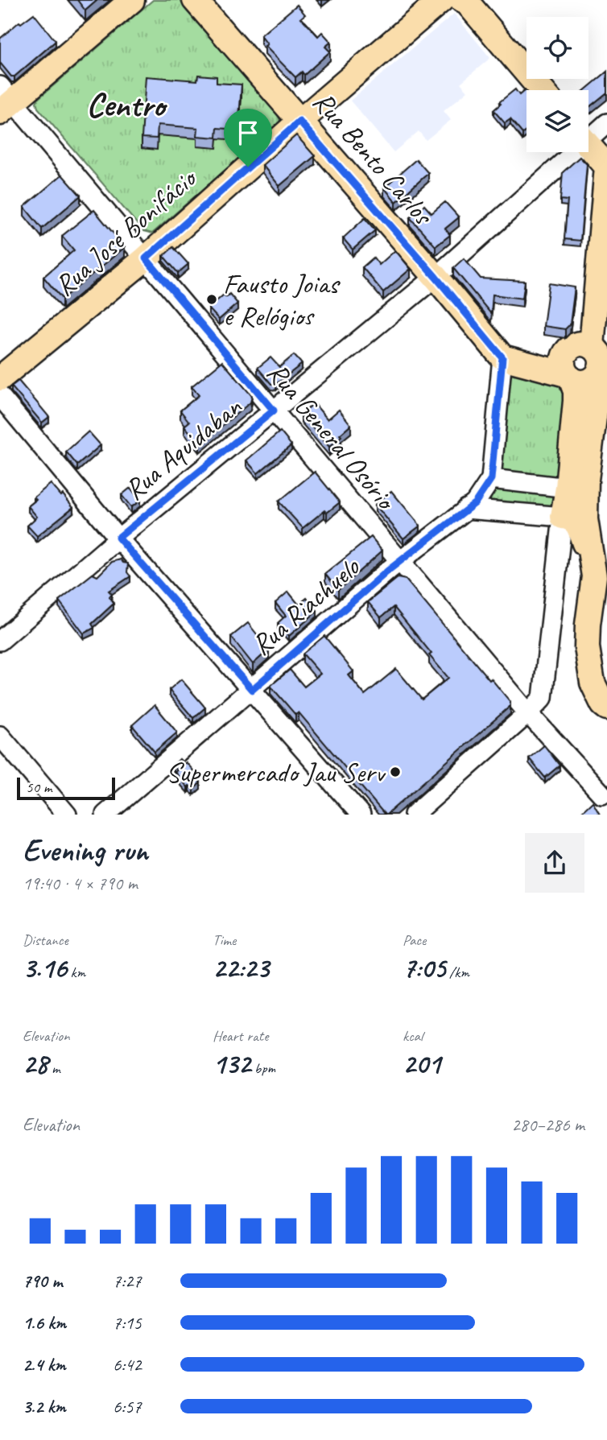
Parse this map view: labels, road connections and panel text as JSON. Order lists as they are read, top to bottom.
{
  "streets": {
    "main road": ["Rua Bento Carlos", "Rua José Bonifácio"],
    "street": ["Rua General Osório", "Rua Aquidaban", "Rua Riachuelo"]
  },
  "crossings": [
    ["Rua Bento Carlos", "Rua José Bonifácio"],
    ["Rua Bento Carlos", "Rua Aquidaban"],
    ["Rua José Bonifácio", "Rua General Osório"],
    ["Rua General Osório", "Rua Aquidaban"],
    ["Rua General Osório", "Rua Riachuelo"]
  ],
  "districts": ["Centro"],
  "places": ["Fausto Joias e Relógios", "Supermercado Jau Serv"],
  "scale_bar": "50 m",
  "page": {
    "scale": "50 m",
    "heading": ["Evening run", "19:40 · 4 × 790 m"],
    "stats": [
      ["Distance", "3.16 km"],
      ["Time", "22:23"],
      ["Pace", "7:05 /km"],
      ["Elevation", "28 m"],
      ["Heart rate", "132 bpm"],
      ["kcal", "201"]
    ],
    "chart": ["Elevation", "280–286 m"],
    "list": [
      {
        "name": "790 m",
        "note": "7:27"
      },
      {
        "name": "1.6 km",
        "note": "7:15"
      },
      {
        "name": "2.4 km",
        "note": "6:42"
      },
      {
        "name": "3.2 km",
        "note": "6:57"
      }
    ]
  }
}
